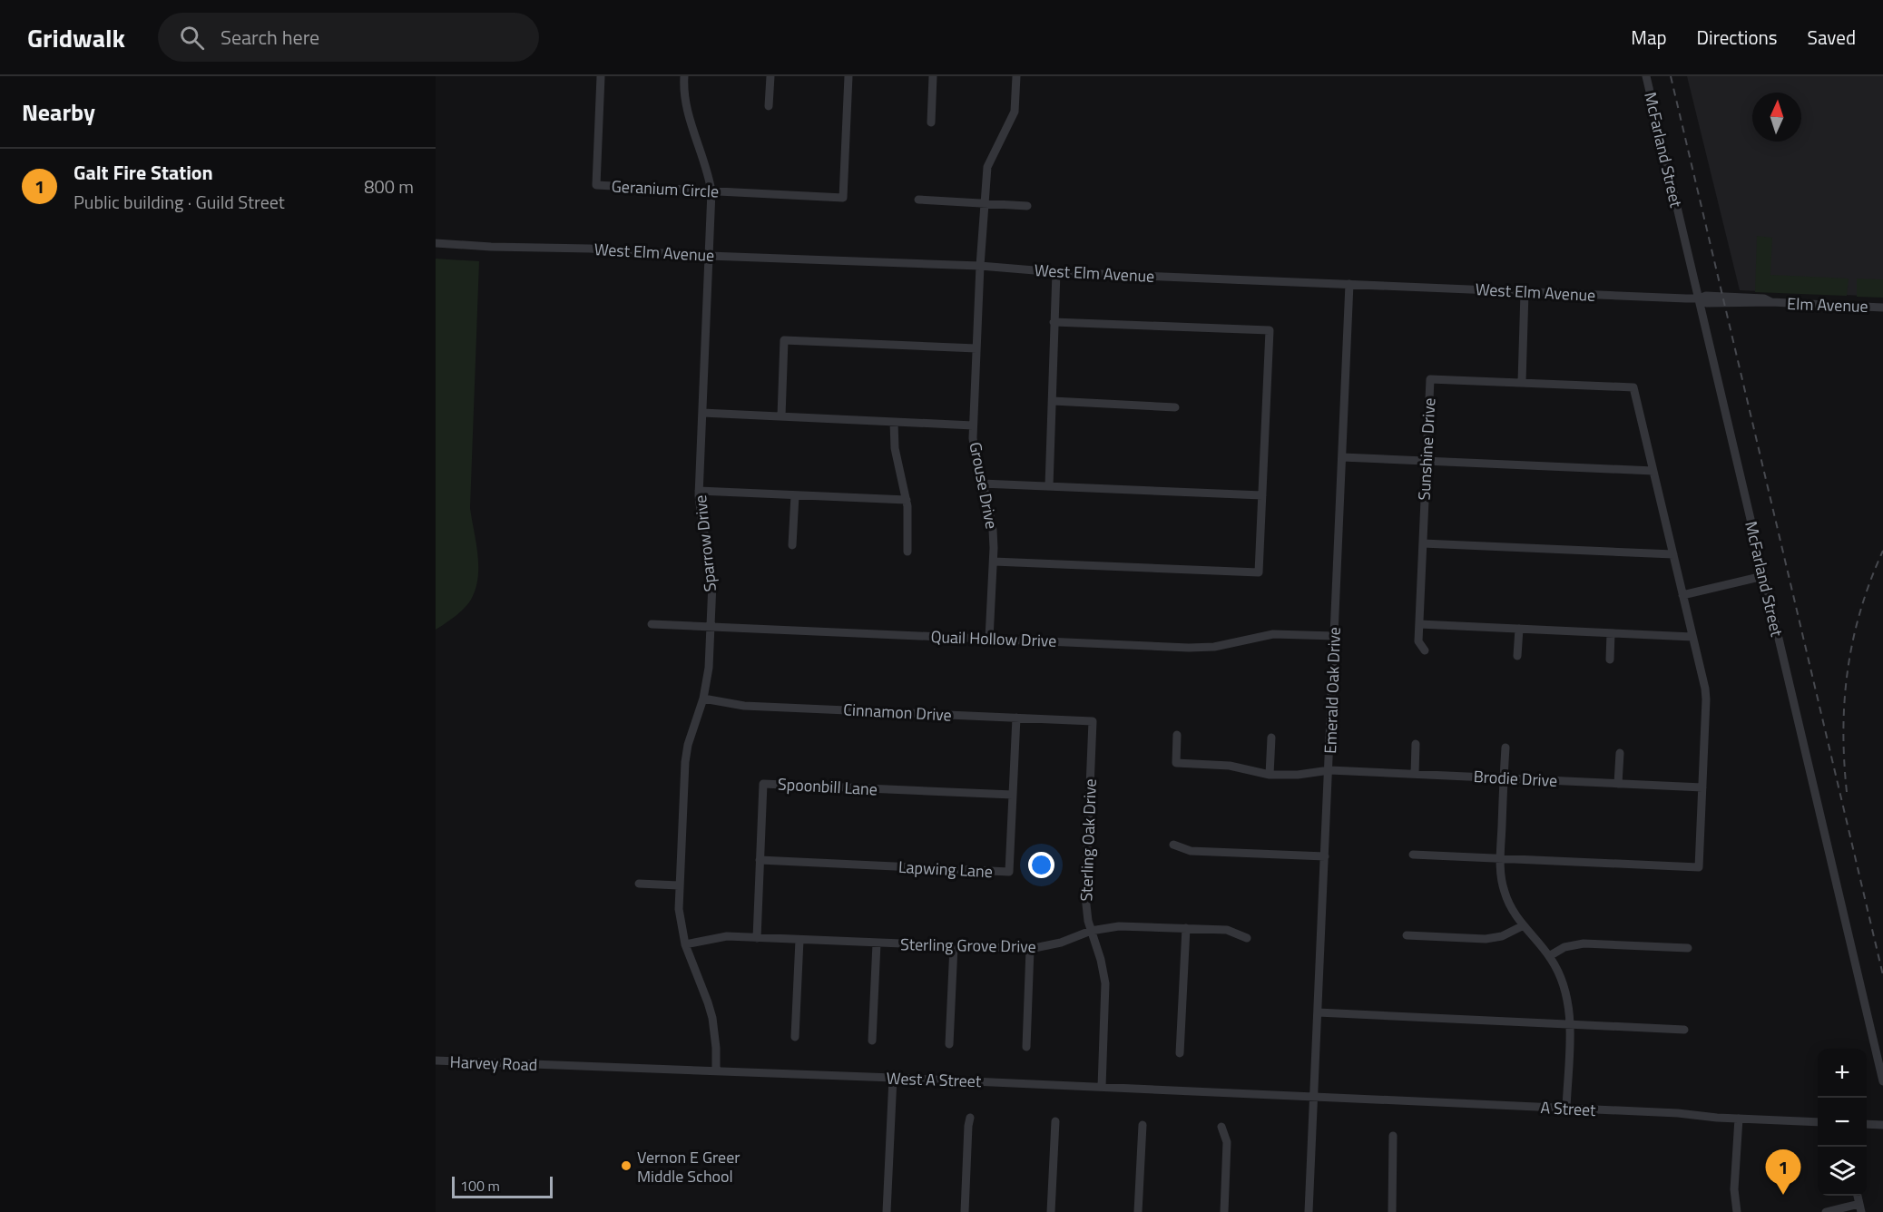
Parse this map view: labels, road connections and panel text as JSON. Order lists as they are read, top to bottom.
{
  "streets": {
    "street": [
      "McFarland Street",
      "Geranium Circle",
      "West Elm Avenue",
      "Elm Avenue",
      "Sunshine Drive",
      "Grouse Drive",
      "Sparrow Drive",
      "Quail Hollow Drive",
      "Emerald Oak Drive",
      "Cinnamon Drive",
      "Brodie Drive",
      "Spoonbill Lane",
      "Sterling Oak Drive",
      "Lapwing Lane",
      "Sterling Grove Drive",
      "Harvey Road",
      "West A Street",
      "A Street"
    ]
  },
  "crossings": [
    ["McFarland Street", "West Elm Avenue"],
    ["Geranium Circle", "Sparrow Drive"],
    ["West Elm Avenue", "Elm Avenue"],
    ["West Elm Avenue", "Grouse Drive"],
    ["West Elm Avenue", "Sparrow Drive"],
    ["West Elm Avenue", "Emerald Oak Drive"],
    ["Grouse Drive", "Quail Hollow Drive"],
    ["Sparrow Drive", "Quail Hollow Drive"],
    ["Sparrow Drive", "Cinnamon Drive"],
    ["Sparrow Drive", "Sterling Grove Drive"],
    ["Sparrow Drive", "West A Street"],
    ["Quail Hollow Drive", "Emerald Oak Drive"],
    ["Emerald Oak Drive", "Brodie Drive"],
    ["Emerald Oak Drive", "West A Street"],
    ["Emerald Oak Drive", "A Street"],
    ["Cinnamon Drive", "Sterling Oak Drive"],
    ["Cinnamon Drive", "Lapwing Lane"],
    ["Spoonbill Lane", "Lapwing Lane"],
    ["Spoonbill Lane", "Sterling Grove Drive"],
    ["Sterling Oak Drive", "Sterling Grove Drive"],
    ["Sterling Oak Drive", "West A Street"],
    ["Harvey Road", "West A Street"],
    ["West A Street", "A Street"]
  ],
  "places": ["Vernon E Greer Middle School"],
  "scale_bar": "100 m",
  "north": "top",
  "page": {
    "header": "Gridwalk",
    "search": "Search here",
    "nav": ["Map", "Directions", "Saved"],
    "heading": "Nearby",
    "list": [
      {
        "mark": "1",
        "name": "Galt Fire Station",
        "note": "Public building · Guild Street",
        "value": "800 m"
      }
    ],
    "map_buttons": ["+", "−"],
    "pins": "1",
    "scale": "100 m"
  }
}
